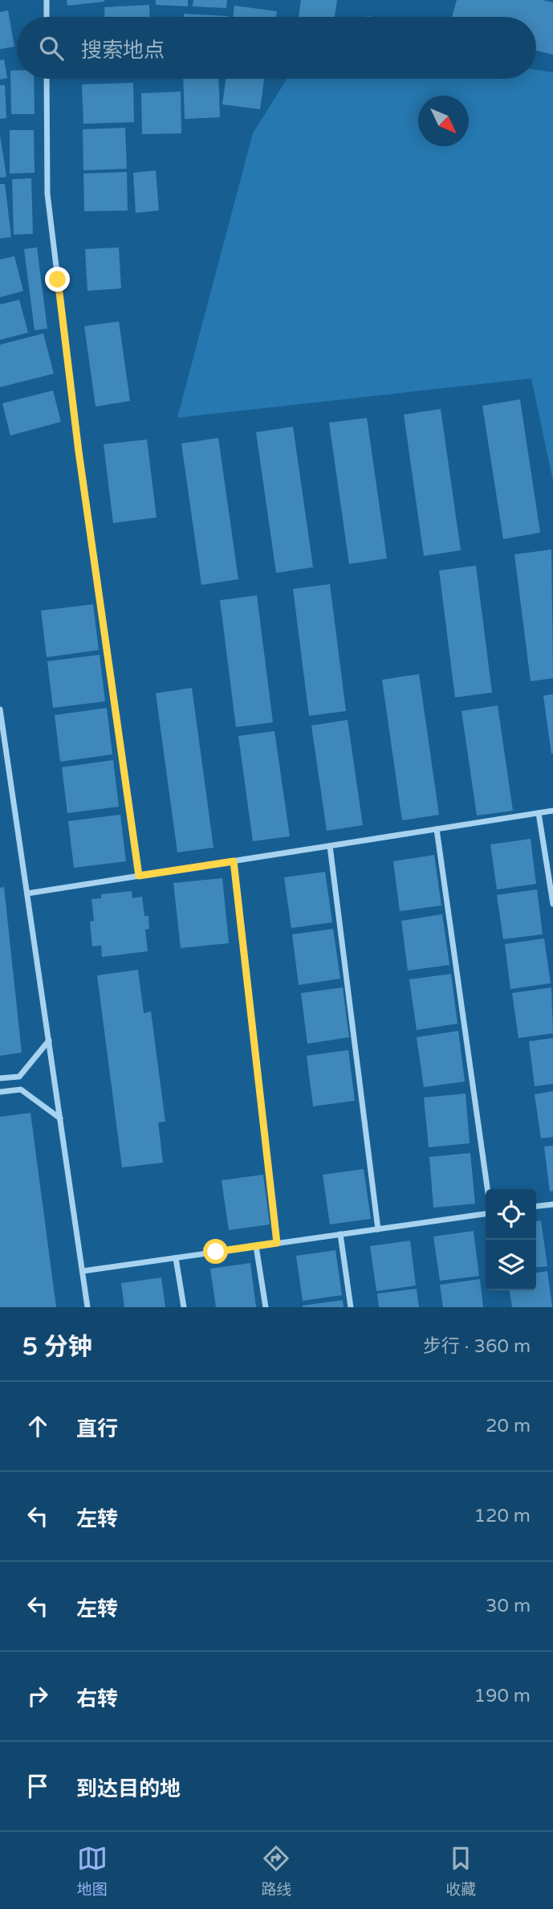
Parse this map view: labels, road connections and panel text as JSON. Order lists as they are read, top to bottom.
{
  "north": "bottom right",
  "page": {
    "search": "搜索地点",
    "heading": ["5 分钟", "步行 · 360 m"],
    "list": [
      ["直行", "20 m"],
      ["左转", "120 m"],
      ["左转", "30 m"],
      ["右转", "190 m"],
      "到达目的地"
    ],
    "nav": ["地图", "路线", "收藏"]
  }
}
